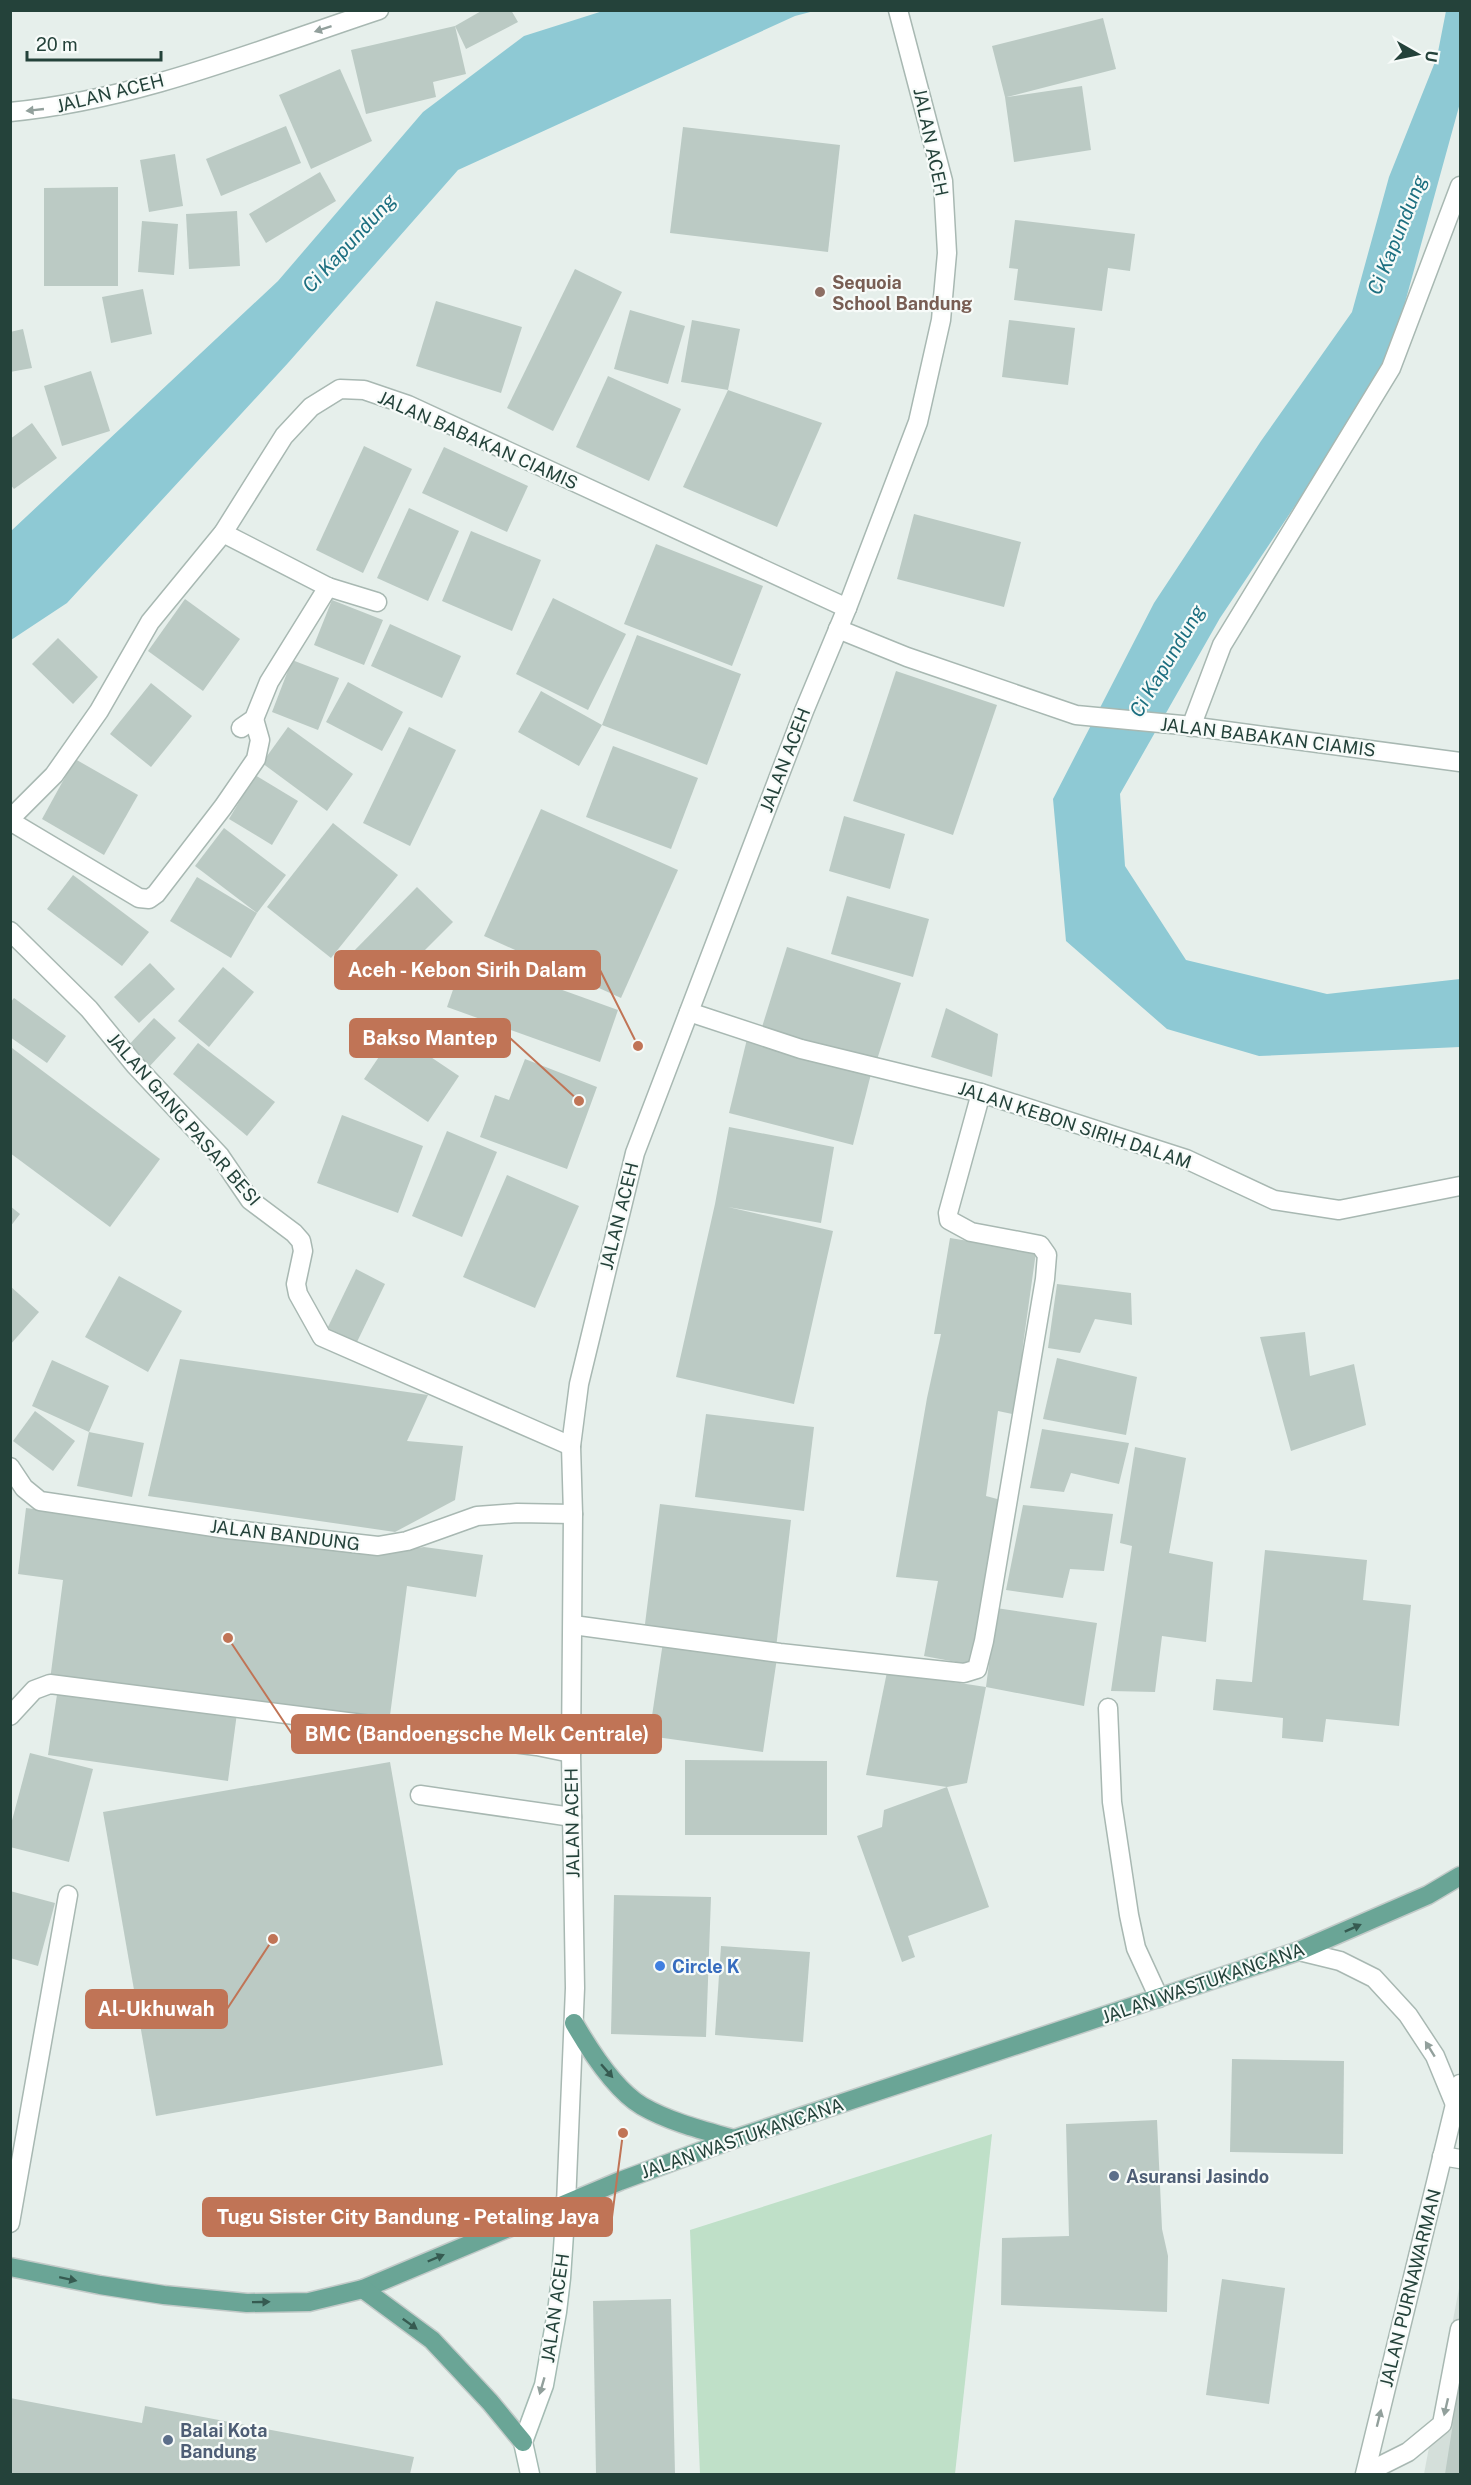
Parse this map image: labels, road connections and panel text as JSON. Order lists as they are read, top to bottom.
{
  "streets": {
    "main road": ["JALAN WASTUKANCANA"],
    "street": [
      "JALAN ACEH",
      "JALAN BABAKAN CIAMIS",
      "JALAN GANG PASAR BESI",
      "JALAN KEBON SIRIH DALAM",
      "JALAN BANDUNG",
      "JALAN PURNAWARMAN"
    ]
  },
  "crossings": [
    ["JALAN ACEH", "JALAN BABAKAN CIAMIS"],
    ["JALAN ACEH", "JALAN GANG PASAR BESI"],
    ["JALAN ACEH", "JALAN KEBON SIRIH DALAM"],
    ["JALAN ACEH", "JALAN BANDUNG"],
    ["JALAN ACEH", "JALAN WASTUKANCANA"]
  ],
  "one_way": ["JALAN WASTUKANCANA", "JALAN PURNAWARMAN"],
  "water": ["Ci Kapundung"],
  "places": [
    "Sequoia School Bandung",
    "Aceh - Kebon Sirih Dalam",
    "Bakso Mantep",
    "BMC (Bandoengsche Melk Centrale)",
    "Al-Ukhuwah",
    "Circle K",
    "Tugu Sister City Bandung - Petaling Jaya",
    "Asuransi Jasindo",
    "Balai Kota Bandung"
  ],
  "scale_bar": "20 m",
  "north": "right"
}
